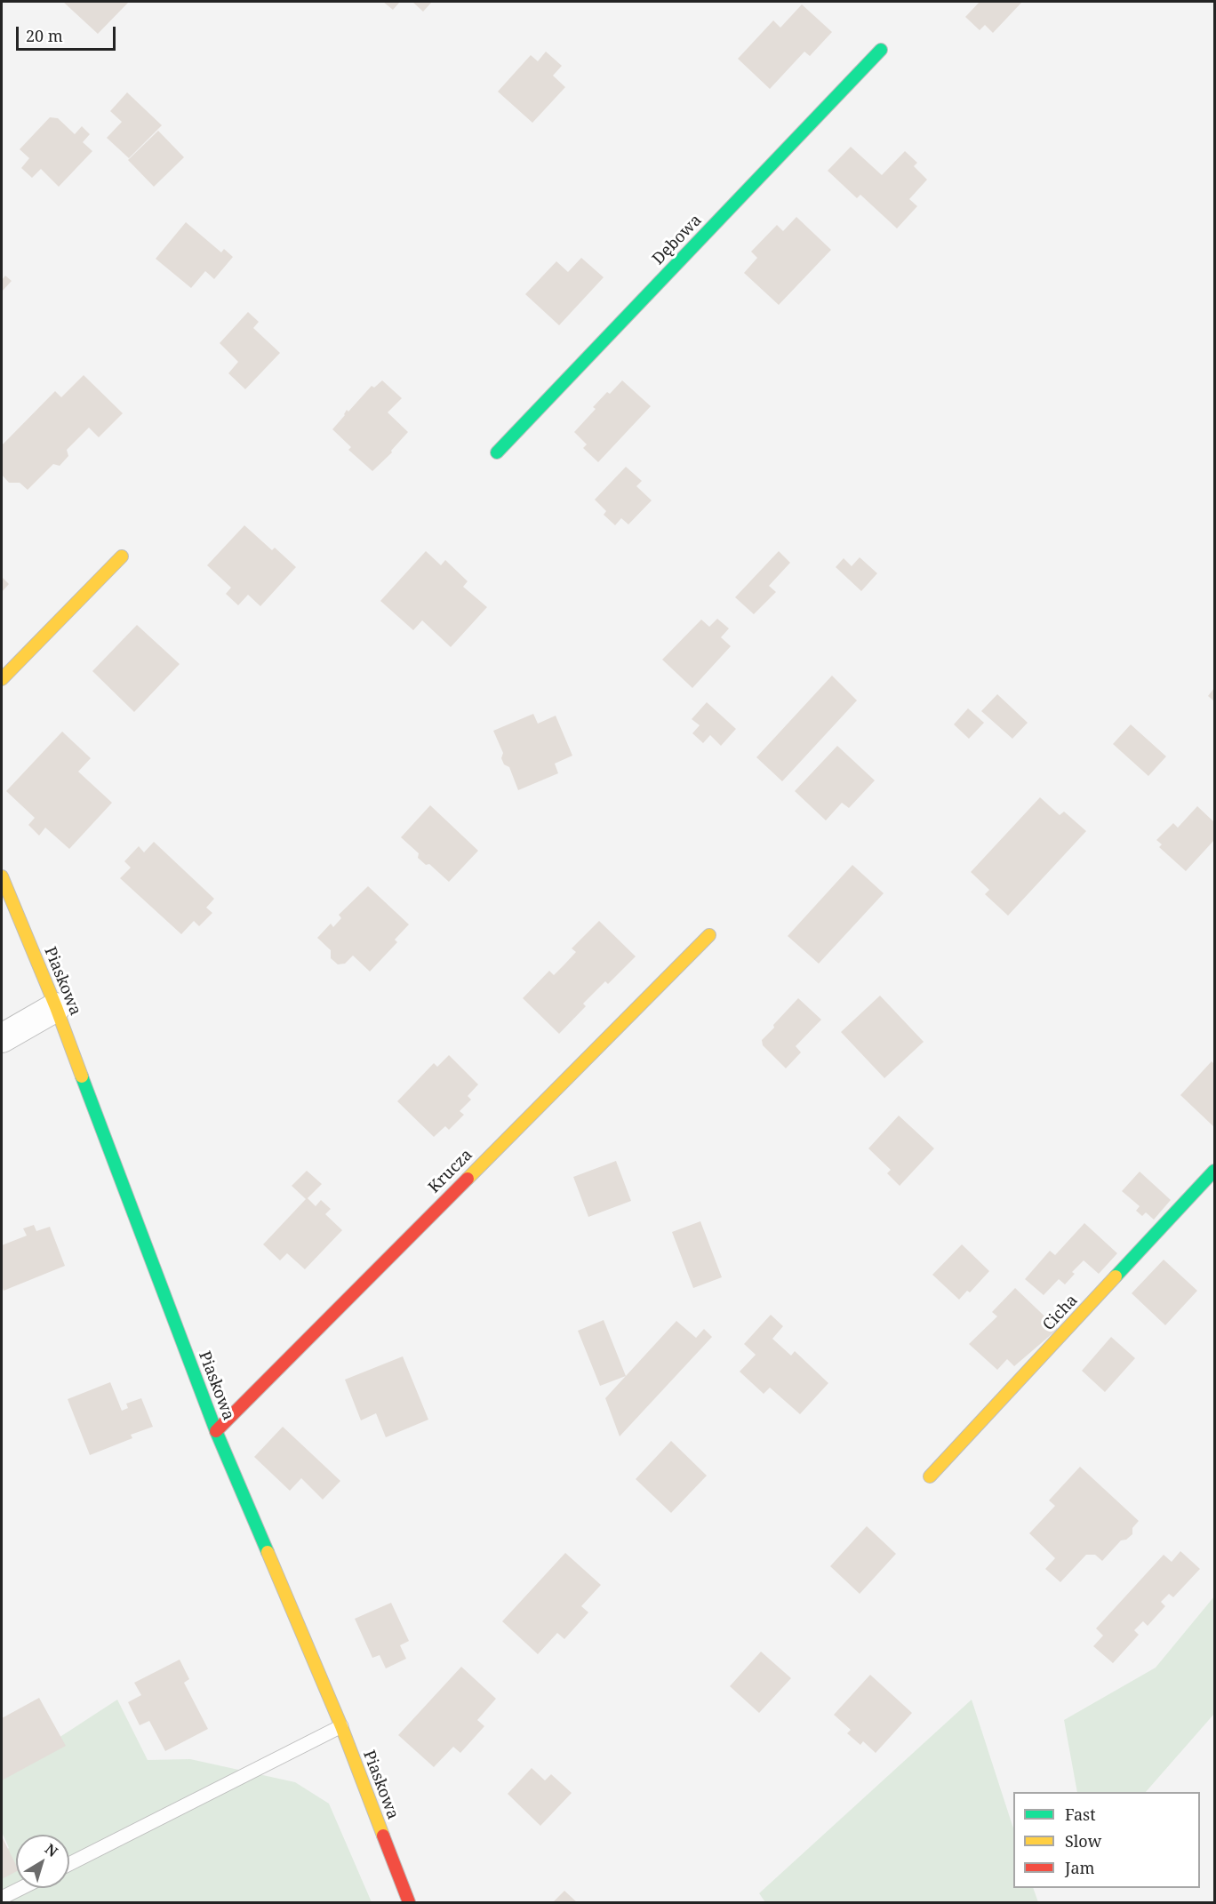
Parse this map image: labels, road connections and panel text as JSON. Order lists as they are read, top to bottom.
{
  "streets": {
    "street": [
      "Dębowa",
      "Piaskowa",
      "Krucza",
      "Cicha"
    ]
  },
  "crossings": [
    ["Piaskowa", "Krucza"]
  ],
  "legend": ["Fast", "Slow", "Jam"],
  "scale_bar": "20 m",
  "north": "top right"
}
